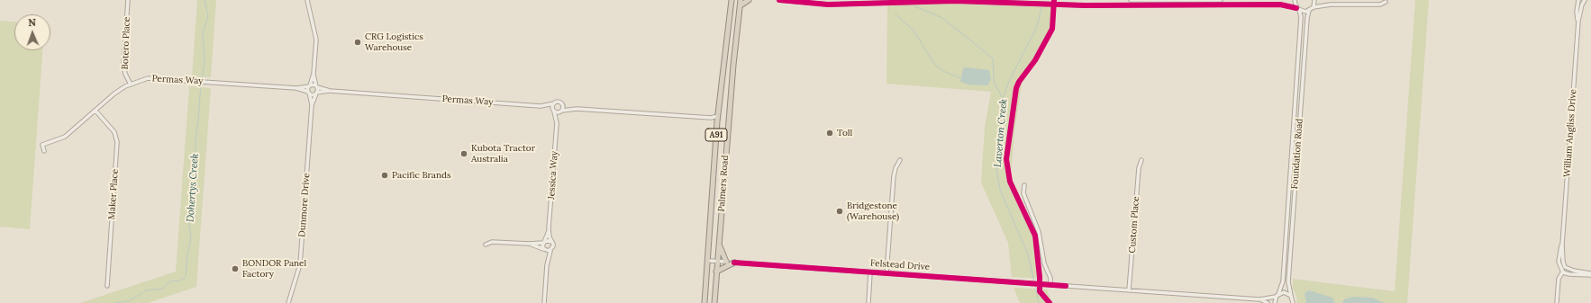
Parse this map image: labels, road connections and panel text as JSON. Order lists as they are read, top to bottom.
{
  "streets": {
    "highway": ["A91", "Palmers Road"],
    "street": [
      "Botero Place",
      "Permas Way",
      "William Angliss Drive",
      "Foundation Road",
      "Jessica Way",
      "Maker Place",
      "Dunmore Drive",
      "Custom Place",
      "Felstead Drive"
    ]
  },
  "crossings": [
    ["Botero Place", "Permas Way"],
    ["Permas Way", "Jessica Way"],
    ["Permas Way", "Maker Place"],
    ["Permas Way", "Dunmore Drive"],
    ["Foundation Road", "Felstead Drive"],
    ["Palmers Road", "Felstead Drive"],
    ["Custom Place", "Felstead Drive"]
  ],
  "water": ["Laverton Creek", "Dohertys Creek"],
  "places": [
    "CRG Logistics Warehouse",
    "Toll",
    "Kubota Tractor Australia",
    "Pacific Brands",
    "Bridgestone (Warehouse)",
    "BONDOR Panel Factory"
  ],
  "north": "top"
}
